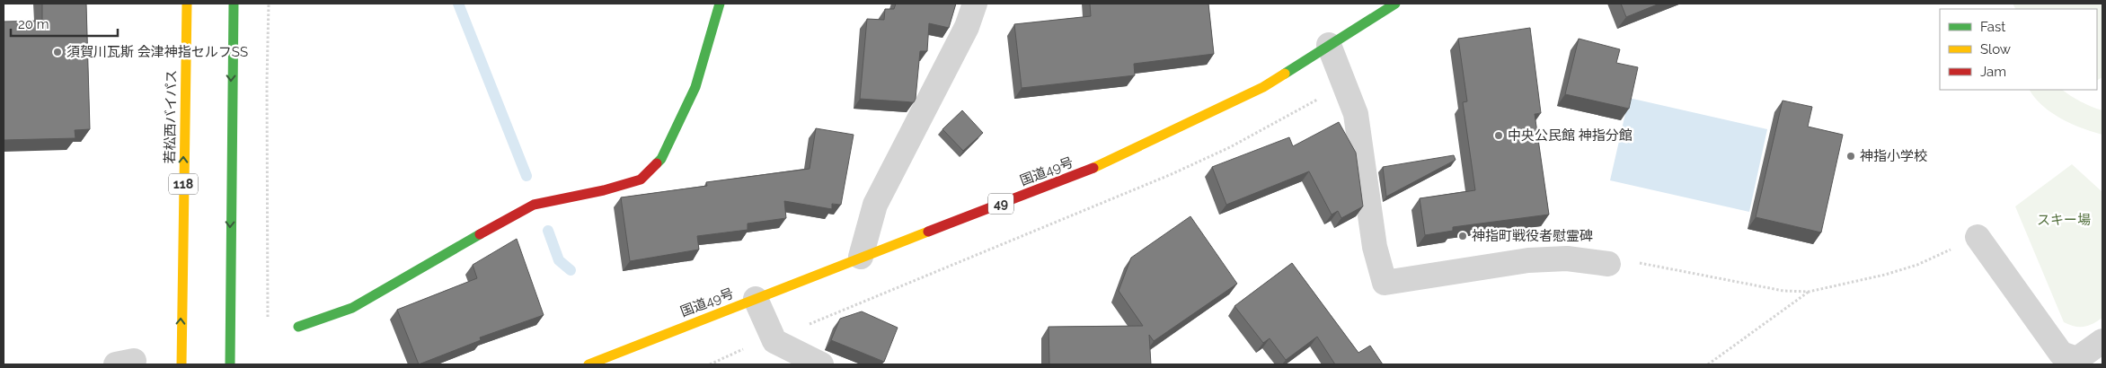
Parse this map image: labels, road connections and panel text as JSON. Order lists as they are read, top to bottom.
{
  "streets": {
    "main road": [
      "若松西バイパス",
      "国道49号",
      "118",
      "49"
    ]
  },
  "parks": ["スキー場"],
  "places": [
    "須賀川瓦斯 会津神指セルフSS",
    "中央公民館 神指分館",
    "神指小学校",
    "神指町戦役者慰霊碑"
  ],
  "legend": ["Fast", "Slow", "Jam"],
  "scale_bar": "20 m"
}
